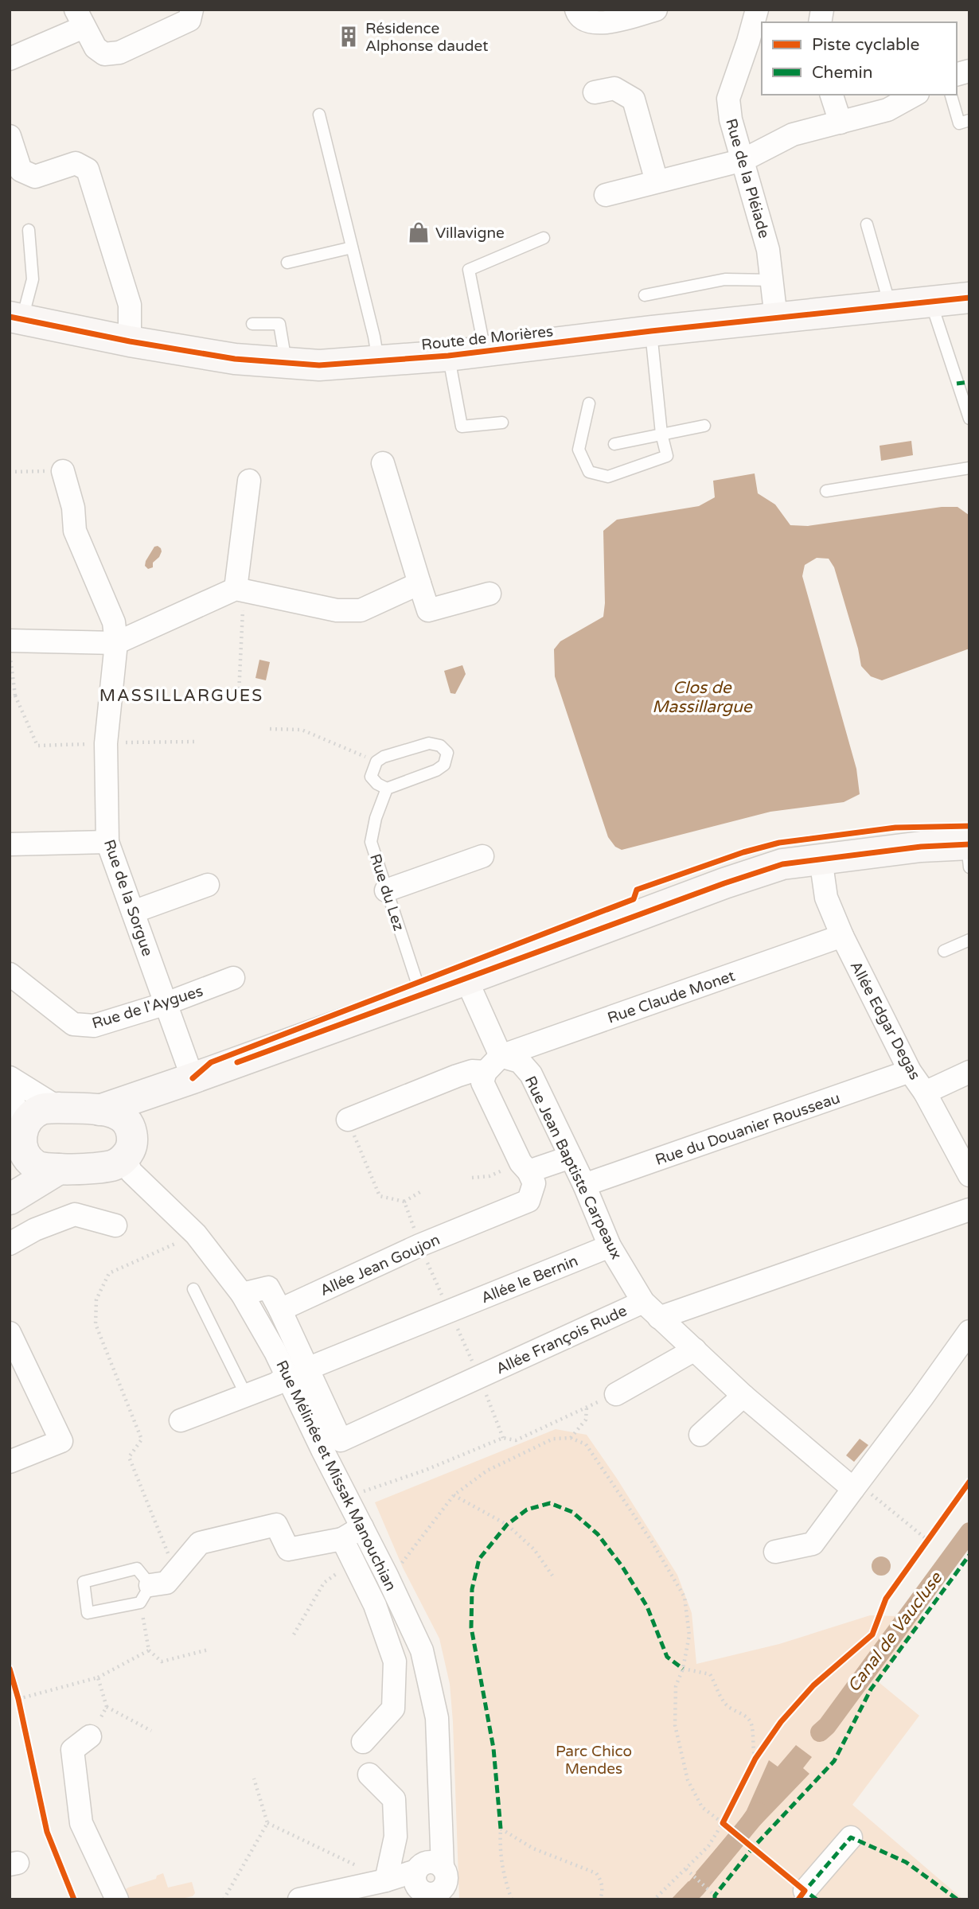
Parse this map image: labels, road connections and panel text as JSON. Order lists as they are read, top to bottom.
{
  "streets": {
    "street": [
      "Rue de la Pléiade",
      "Route de Morières",
      "Rue de la Sorgue",
      "Rue Claude Monet",
      "Rue de l'Aygues",
      "Allée Edgar Degas",
      "Rue du Douanier Rousseau",
      "Rue Jean Baptiste Carpeaux",
      "Allée Jean Goujon",
      "Allée le Bernin",
      "Allée François Rude",
      "Rue Mélinée et Missak Manouchian"
    ],
    "lane": ["Rue du Lez"]
  },
  "crossings": [
    ["Rue de la Pléiade", "Route de Morières"],
    ["Rue de la Sorgue", "Rue de l'Aygues"],
    ["Rue Claude Monet", "Allée Edgar Degas"],
    ["Rue Claude Monet", "Rue Jean Baptiste Carpeaux"],
    ["Allée Edgar Degas", "Rue du Douanier Rousseau"],
    ["Rue du Douanier Rousseau", "Rue Jean Baptiste Carpeaux"],
    ["Rue Jean Baptiste Carpeaux", "Allée le Bernin"],
    ["Rue Jean Baptiste Carpeaux", "Allée François Rude"],
    ["Allée le Bernin", "Allée François Rude"],
    ["Allée le Bernin", "Rue Mélinée et Missak Manouchian"],
    ["Allée François Rude", "Rue Mélinée et Missak Manouchian"]
  ],
  "districts": ["MASSILLARGUES"],
  "water": ["Clos de Massillargue", "Canal de Vaucluse"],
  "parks": ["Parc Chico Mendes"],
  "places": {
    "building": ["Résidence Alphonse daudet"],
    "shop": ["Villavigne"]
  },
  "legend": ["Piste cyclable", "Chemin"]
}
